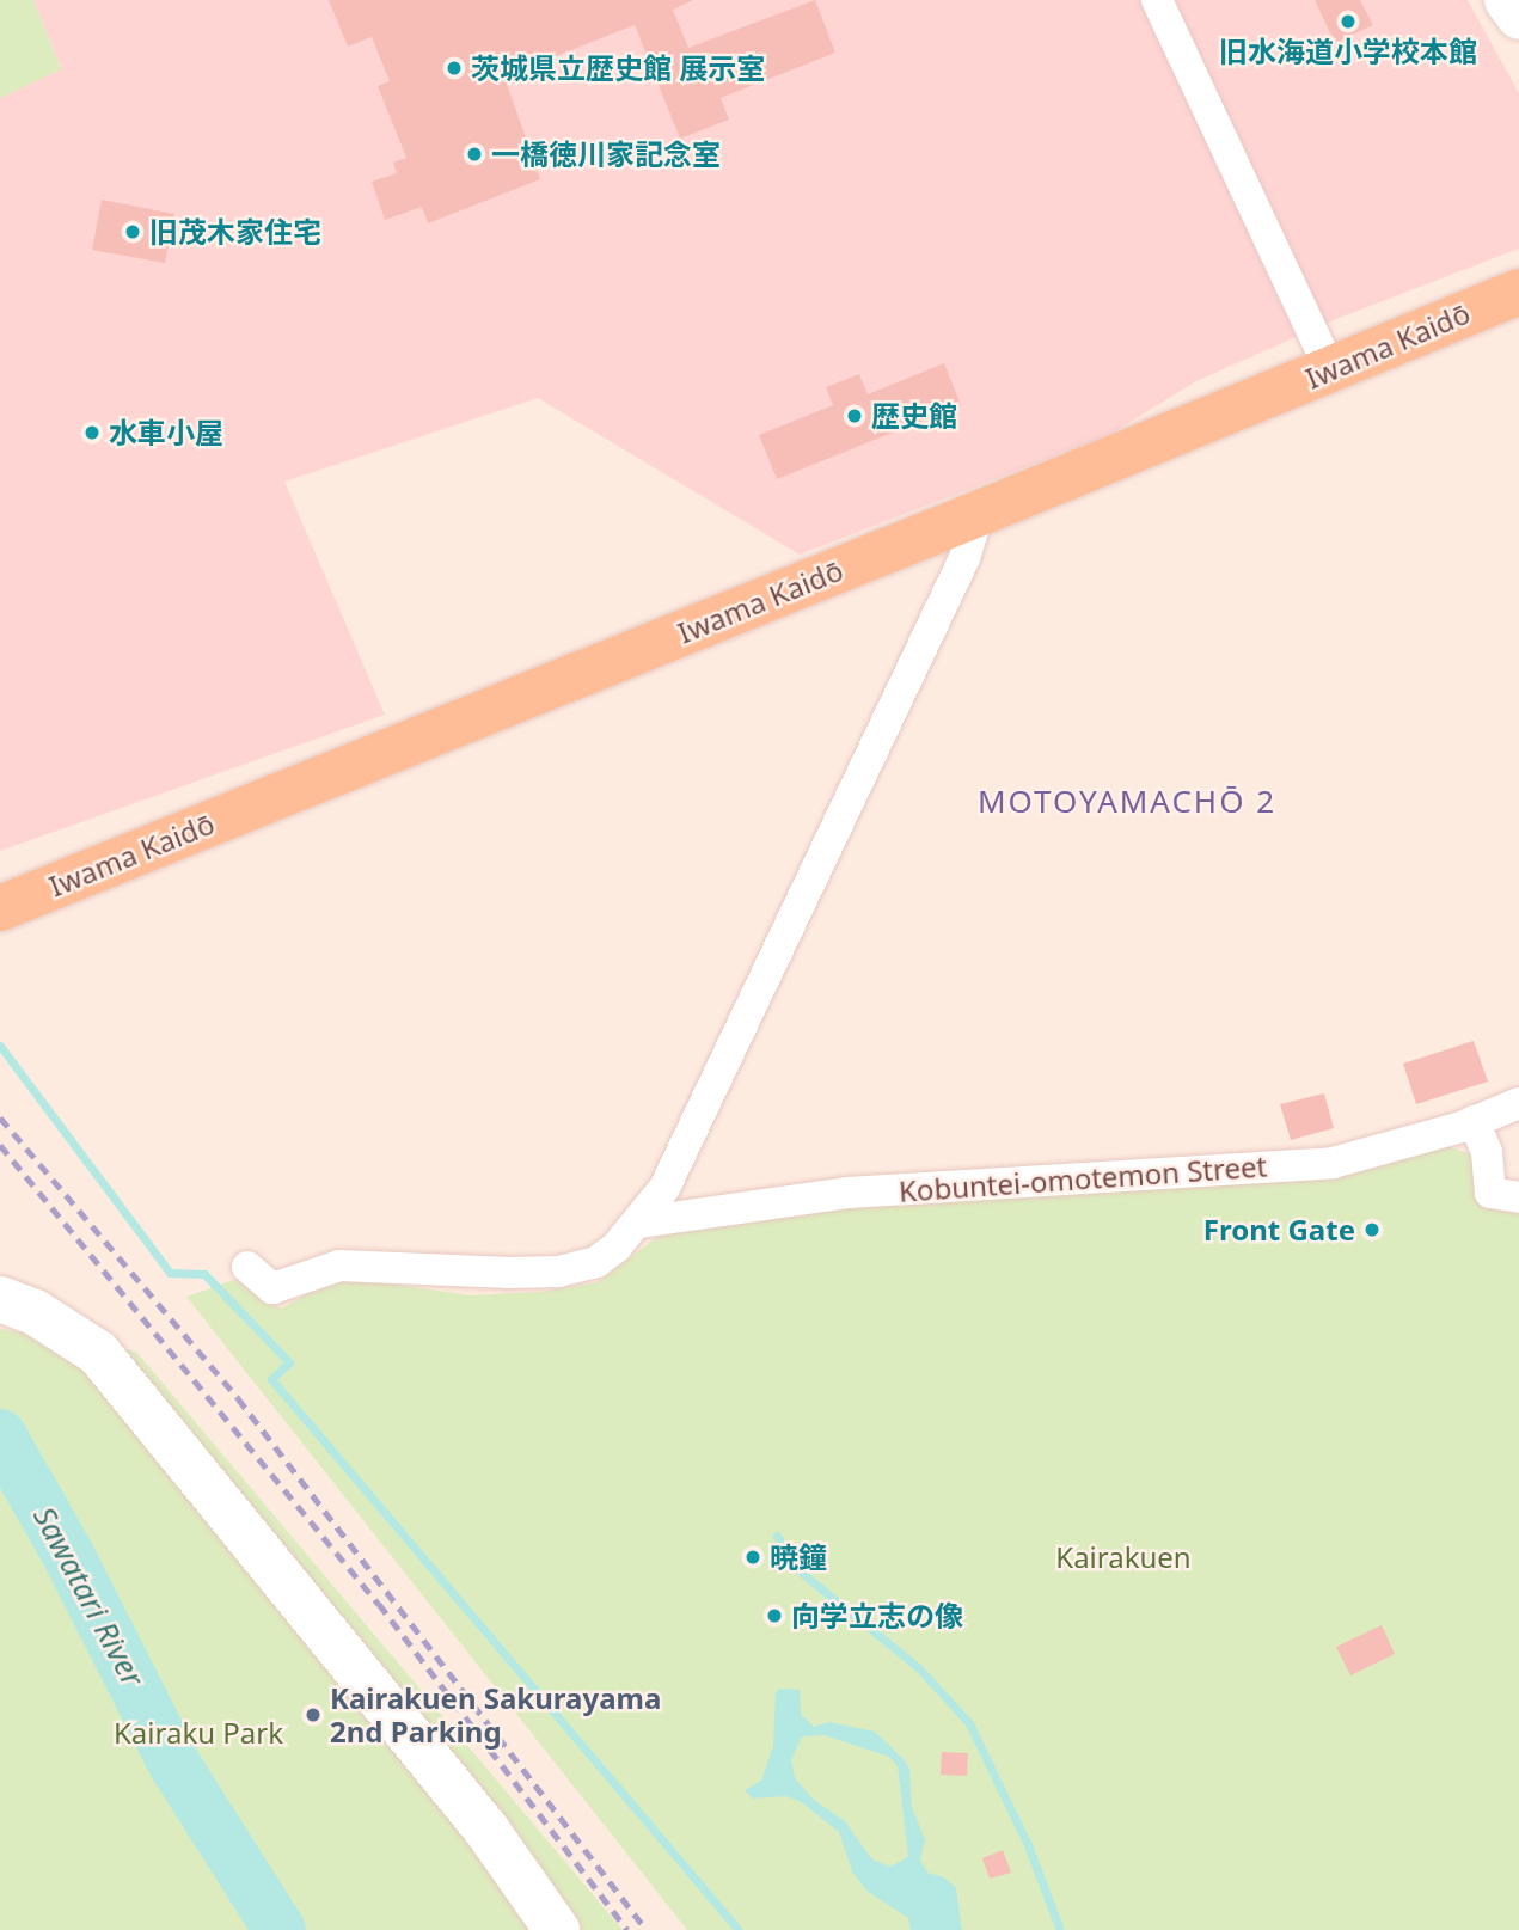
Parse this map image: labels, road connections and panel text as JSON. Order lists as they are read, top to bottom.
{
  "streets": {
    "main road": ["Iwama Kaidō"],
    "street": ["Kobuntei-omotemon Street"]
  },
  "districts": ["MOTOYAMACHŌ 2"],
  "water": ["Sawatari River"],
  "parks": ["Kairakuen", "Kairaku Park"],
  "places": [
    "旧水海道小学校本館",
    "茨城県立歴史館 展示室",
    "一橋徳川家記念室",
    "旧茂木家住宅",
    "歴史館",
    "水車小屋",
    "Front Gate",
    "暁鐘",
    "向学立志の像",
    "Kairakuen Sakurayama 2nd Parking"
  ]
}
